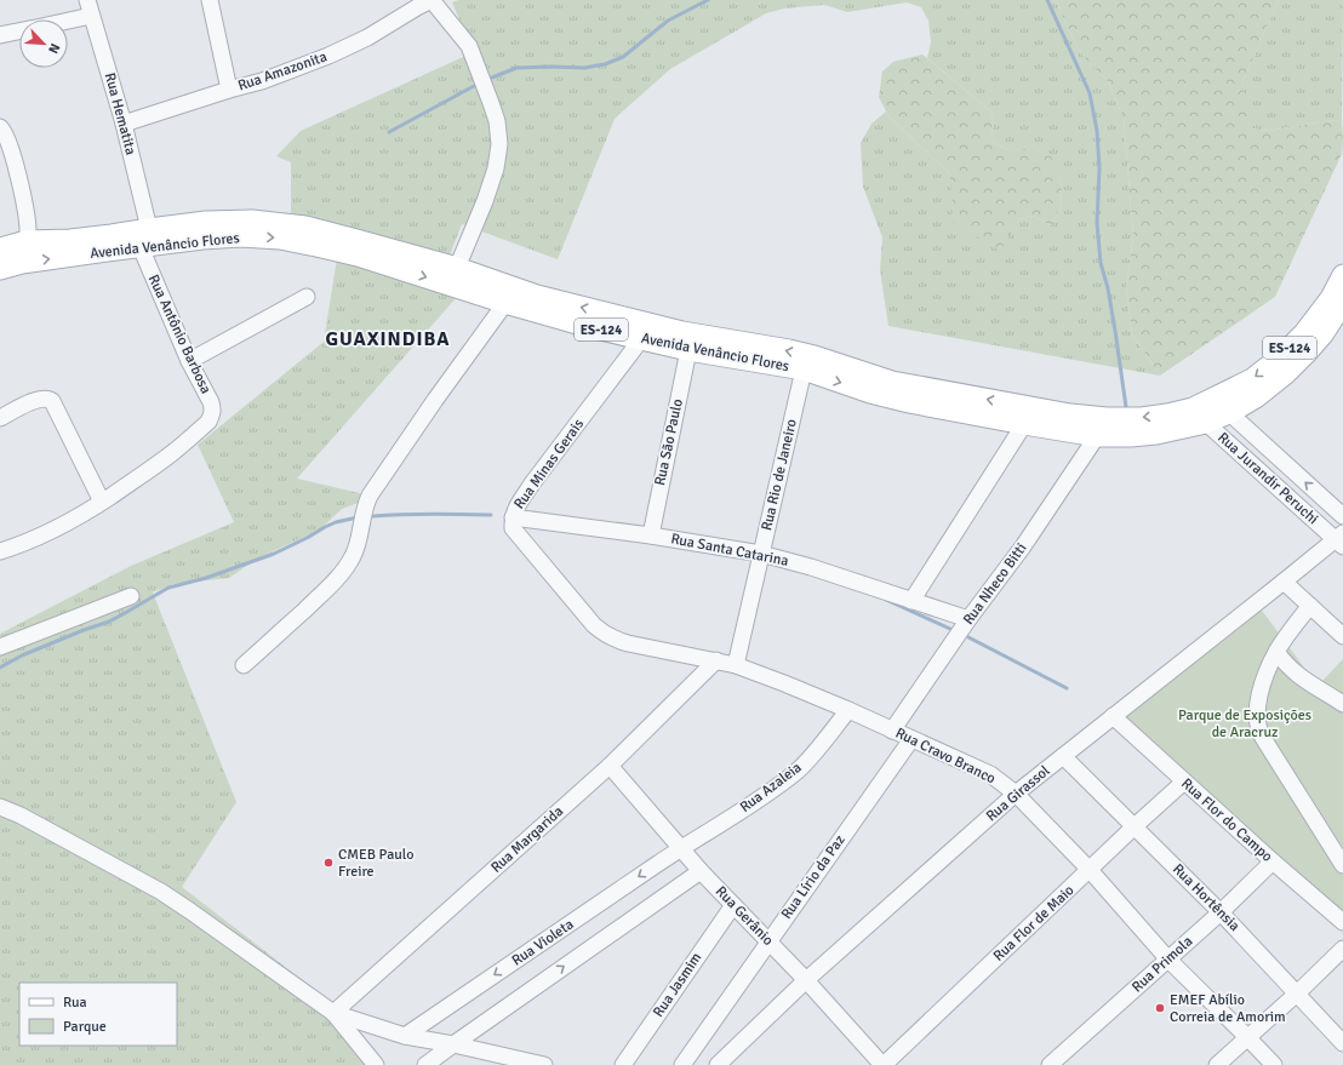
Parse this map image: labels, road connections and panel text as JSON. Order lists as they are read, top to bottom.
{
  "streets": {
    "main road": ["Avenida Venâncio Flores", "ES-124"],
    "street": [
      "Rua Amazonita",
      "Rua Hematita",
      "Rua Antônio Barbosa",
      "Rua São Paulo",
      "Rua Minas Gerais",
      "Rua Rio de Janeiro",
      "Rua Jurandir Peruchi",
      "Rua Santa Catarina",
      "Rua Nheco Bitti",
      "Rua Cravo Branco",
      "Rua Azaleia",
      "Rua Girassol",
      "Rua Flor do Campo",
      "Rua Margarida",
      "Rua Lírio da Paz",
      "Rua Hortênsia",
      "Rua Gerânio",
      "Rua Flor de Maio",
      "Rua Violeta",
      "Rua Primola",
      "Rua Jasmim"
    ]
  },
  "crossings": [
    ["Rua Amazonita", "Rua Hematita"],
    ["Rua Hematita", "Avenida Venâncio Flores"],
    ["Rua Hematita", "Rua Antônio Barbosa"],
    ["Avenida Venâncio Flores", "ES-124"],
    ["Avenida Venâncio Flores", "Rua Antônio Barbosa"],
    ["Avenida Venâncio Flores", "Rua São Paulo"],
    ["Avenida Venâncio Flores", "Rua Minas Gerais"],
    ["Avenida Venâncio Flores", "Rua Rio de Janeiro"],
    ["Avenida Venâncio Flores", "Rua Jurandir Peruchi"],
    ["Avenida Venâncio Flores", "Rua Nheco Bitti"],
    ["ES-124", "Rua Jurandir Peruchi"],
    ["Rua São Paulo", "Rua Santa Catarina"],
    ["Rua Minas Gerais", "Rua Santa Catarina"],
    ["Rua Minas Gerais", "Rua Cravo Branco"],
    ["Rua Rio de Janeiro", "Rua Santa Catarina"],
    ["Rua Rio de Janeiro", "Rua Cravo Branco"],
    ["Rua Jurandir Peruchi", "Rua Girassol"],
    ["Rua Santa Catarina", "Rua Nheco Bitti"],
    ["Rua Nheco Bitti", "Rua Cravo Branco"],
    ["Rua Cravo Branco", "Rua Azaleia"],
    ["Rua Cravo Branco", "Rua Girassol"],
    ["Rua Cravo Branco", "Rua Margarida"],
    ["Rua Cravo Branco", "Rua Lírio da Paz"],
    ["Rua Cravo Branco", "Rua Flor de Maio"],
    ["Rua Cravo Branco", "Rua Primola"],
    ["Rua Azaleia", "Rua Gerânio"],
    ["Rua Azaleia", "Rua Violeta"],
    ["Rua Girassol", "Rua Flor do Campo"],
    ["Rua Girassol", "Rua Hortênsia"],
    ["Rua Girassol", "Rua Gerânio"],
    ["Rua Flor do Campo", "Rua Flor de Maio"],
    ["Rua Flor do Campo", "Rua Primola"],
    ["Rua Margarida", "Rua Gerânio"],
    ["Rua Lírio da Paz", "Rua Gerânio"],
    ["Rua Hortênsia", "Rua Flor de Maio"],
    ["Rua Hortênsia", "Rua Primola"],
    ["Rua Gerânio", "Rua Flor de Maio"],
    ["Rua Gerânio", "Rua Violeta"],
    ["Rua Gerânio", "Rua Jasmim"]
  ],
  "districts": ["GUAXINDIBA"],
  "parks": ["Parque de Exposições de Aracruz"],
  "places": ["CMEB Paulo Freire", "EMEF Abílio Correia de Amorim"],
  "legend": ["Rua", "Parque"],
  "north": "bottom right"
}
